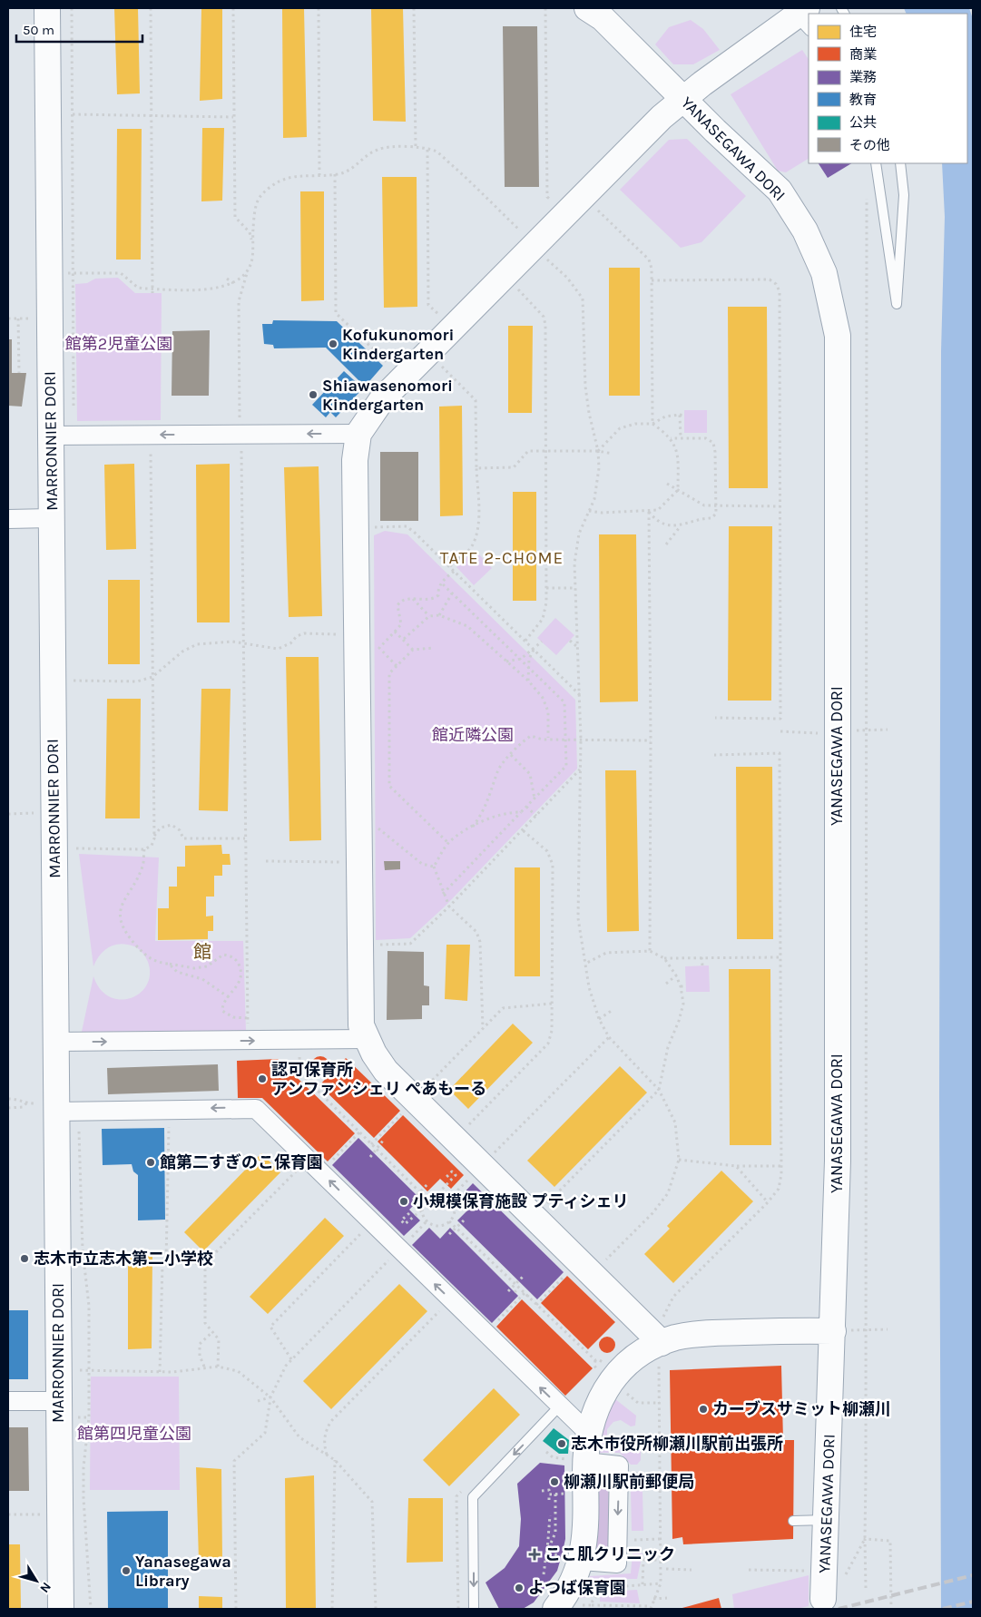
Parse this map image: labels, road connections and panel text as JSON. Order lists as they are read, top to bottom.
{
  "streets": {
    "street": ["YANASEGAWA DORI", "MARRONNIER DORI"]
  },
  "districts": ["TATE 2-CHOME", "館"],
  "parks": ["館第2児童公園", "館近隣公園", "館第四児童公園"],
  "places": {
    "other": [
      "Kofukunomori Kindergarten",
      "Shiawasenomori Kindergarten",
      "認可保育所 アンファンシェリ ぺあもーる",
      "館第二すぎのこ保育園",
      "小規模保育施設 プティシェリ",
      "志木市立志木第二小学校",
      "カーブスサミット柳瀬川",
      "志木市役所柳瀬川駅前出張所",
      "柳瀬川駅前郵便局",
      "Yanasegawa Library",
      "よつば保育園"
    ],
    "health": ["ここ肌クリニック"]
  },
  "legend": [
    "住宅",
    "商業",
    "業務",
    "教育",
    "公共",
    "その他"
  ],
  "scale_bar": "50 m",
  "north": "bottom right"
}
